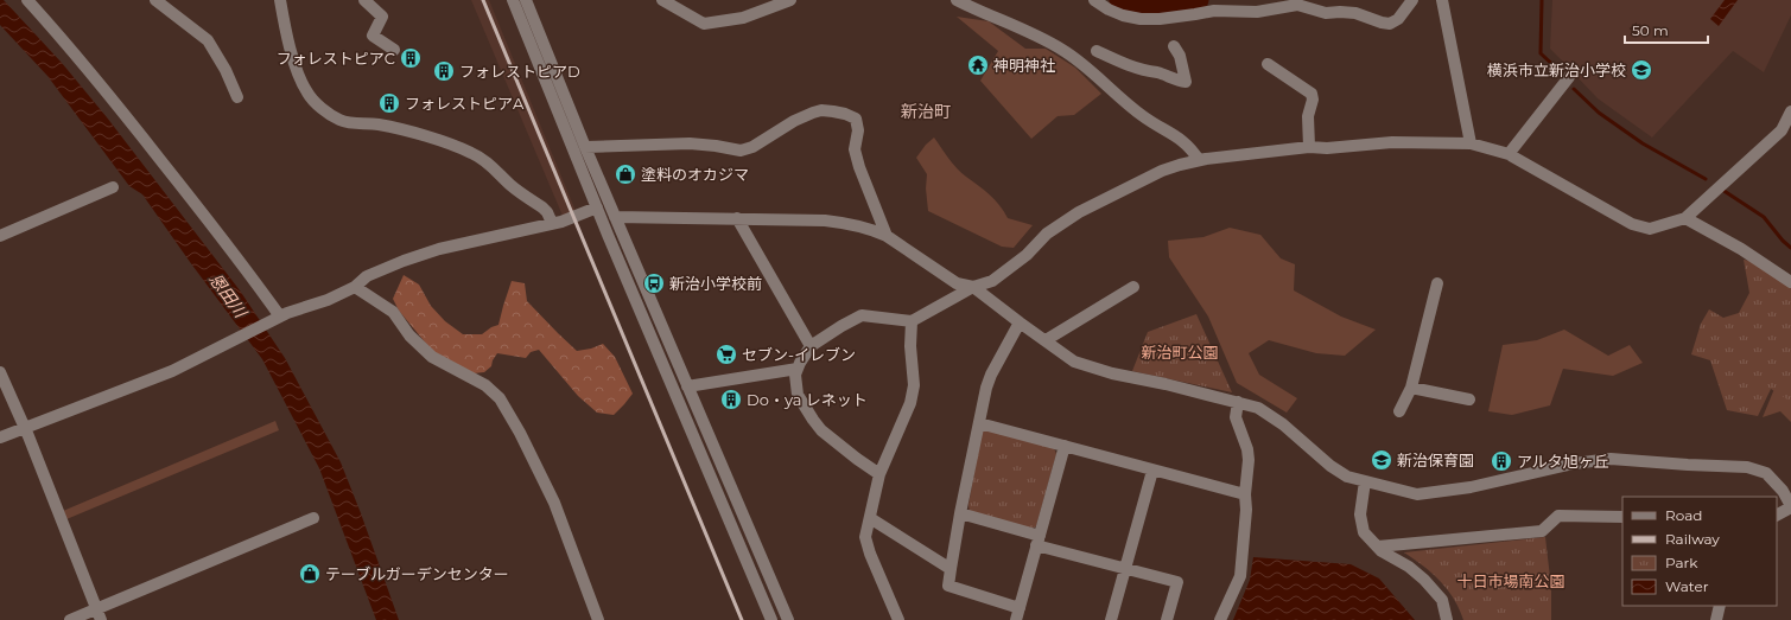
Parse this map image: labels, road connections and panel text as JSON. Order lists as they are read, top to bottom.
{
  "districts": ["新治町"],
  "water": ["恩田川"],
  "parks": ["新治町公園", "十日市場南公園"],
  "places": {
    "building": [
      "フォレストピアC",
      "フォレストピアD",
      "フォレストピアA",
      "Do・ya レネット",
      "アルタ旭ヶ丘"
    ],
    "temple": ["神明神社"],
    "school or university": ["横浜市立新治小学校", "新治保育園"],
    "shop": ["塗料のオカジマ", "テーブルガーデンセンター"],
    "bus stop": ["新治小学校前"],
    "supermarket": ["セブン-イレブン"]
  },
  "legend": [
    "Road",
    "Railway",
    "Park",
    "Water"
  ],
  "scale_bar": "50 m"
}
